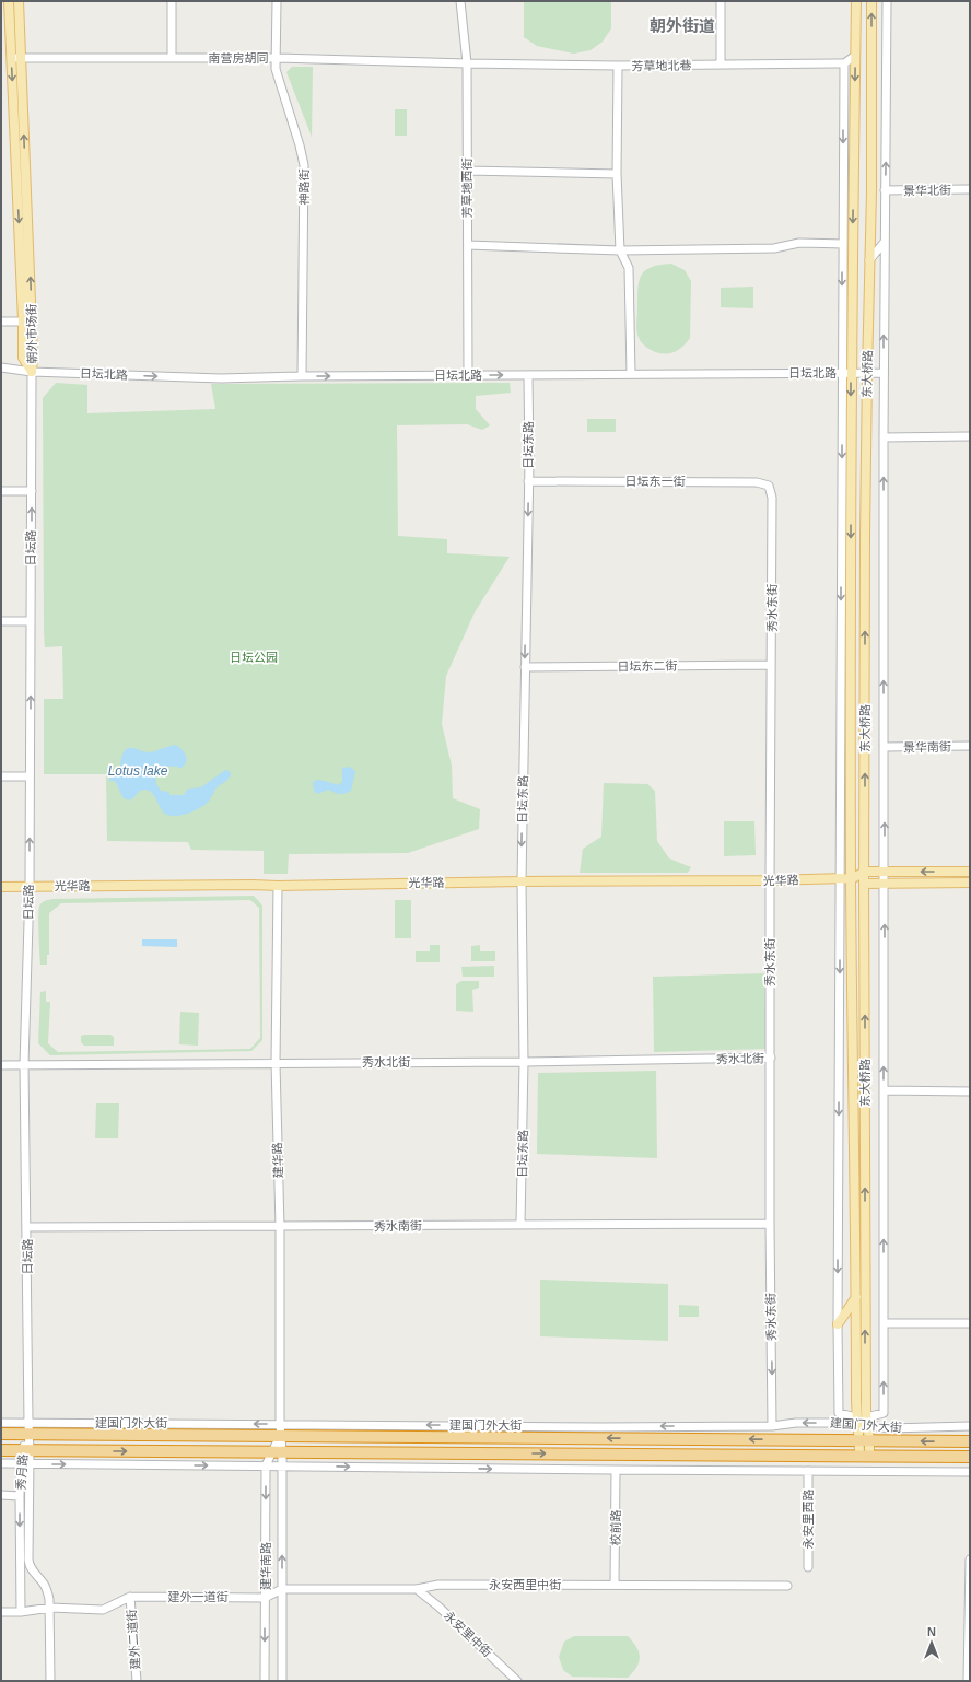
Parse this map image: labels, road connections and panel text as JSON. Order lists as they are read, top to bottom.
{
  "streets": {
    "highway": ["建国门外大街"],
    "main road": ["朝外市场街", "东大桥路", "光华路"],
    "street": [
      "南营房胡同",
      "芳草地北巷",
      "神路街",
      "芳草地西街",
      "景华北街",
      "日坛北路",
      "日坛东路",
      "日坛东一街",
      "日坛路",
      "秀水东街",
      "日坛东二街",
      "景华南街",
      "秀水北街",
      "建华路",
      "秀水南街",
      "秀月路",
      "永安里西路",
      "校前路",
      "建华南路",
      "永安西里中街",
      "建外一道街",
      "永安里中街",
      "建外二道街"
    ]
  },
  "crossings": [
    ["南营房胡同", "芳草地北巷"],
    ["南营房胡同", "神路街"],
    ["南营房胡同", "芳草地西街"],
    ["南营房胡同", "朝外市场街"],
    ["芳草地北巷", "芳草地西街"],
    ["神路街", "日坛北路"],
    ["芳草地西街", "日坛北路"],
    ["朝外市场街", "日坛北路"],
    ["朝外市场街", "日坛路"],
    ["日坛北路", "东大桥路"],
    ["日坛北路", "日坛东路"],
    ["日坛北路", "日坛路"],
    ["东大桥路", "光华路"],
    ["东大桥路", "建国门外大街"],
    ["日坛东路", "日坛东一街"],
    ["日坛东路", "日坛东二街"],
    ["日坛东路", "光华路"],
    ["日坛东路", "秀水北街"],
    ["日坛东路", "秀水南街"],
    ["日坛东一街", "秀水东街"],
    ["日坛路", "光华路"],
    ["日坛路", "秀水北街"],
    ["日坛路", "秀水南街"],
    ["日坛路", "建国门外大街"],
    ["日坛路", "秀月路"],
    ["秀水东街", "日坛东二街"],
    ["秀水东街", "光华路"],
    ["秀水东街", "秀水北街"],
    ["秀水东街", "秀水南街"],
    ["秀水东街", "建国门外大街"],
    ["光华路", "建华路"],
    ["秀水北街", "建华路"],
    ["建华路", "秀水南街"],
    ["建华路", "建国门外大街"],
    ["建国门外大街", "秀月路"],
    ["校前路", "永安西里中街"],
    ["建华南路", "永安西里中街"],
    ["建华南路", "建外一道街"],
    ["永安西里中街", "建外一道街"],
    ["永安西里中街", "永安里中街"],
    ["建外一道街", "建外二道街"]
  ],
  "one_way": ["日坛北路", "日坛东路", "日坛路"],
  "districts": ["朝外街道"],
  "water": ["Lotus lake"],
  "parks": ["日坛公园"],
  "north": "top"
}
